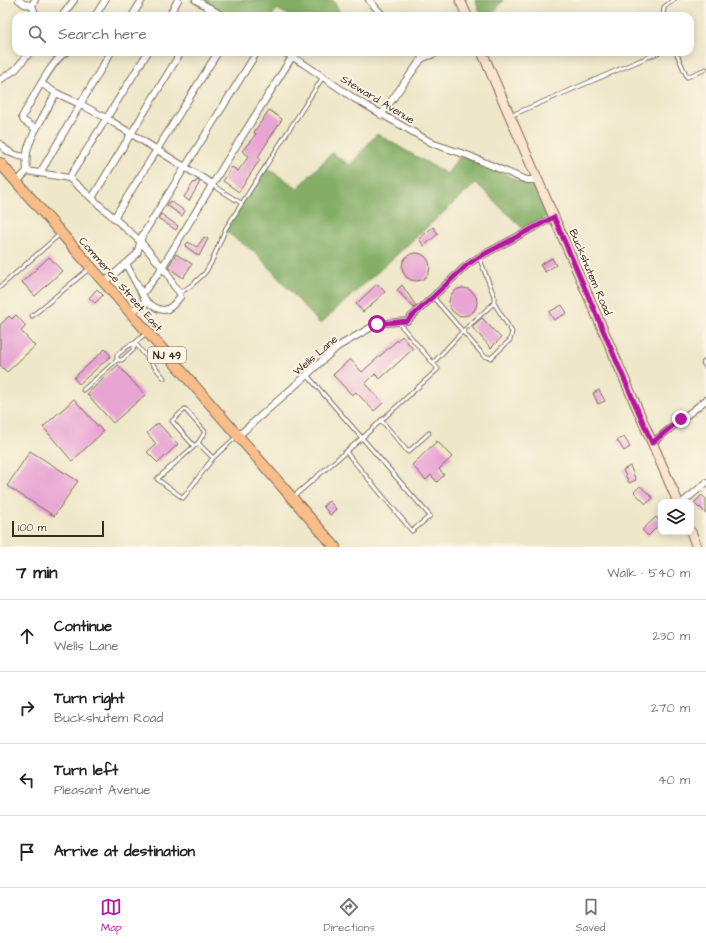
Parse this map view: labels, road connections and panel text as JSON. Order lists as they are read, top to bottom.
{
  "streets": {
    "highway": ["Commerce Street East", "NJ 49"],
    "main road": ["Buckshutem Road"],
    "street": ["Steward Avenue", "Wells Lane"]
  },
  "crossings": [
    ["Steward Avenue", "Buckshutem Road"],
    ["Buckshutem Road", "Wells Lane"],
    ["Commerce Street East", "Wells Lane"]
  ],
  "scale_bar": "100 m",
  "page": {
    "search": "Search here",
    "scale": "100 m",
    "heading": ["7 min", "Walk · 540 m"],
    "list": [
      ["Continue", "Wells Lane", "230 m"],
      ["Turn right", "Buckshutem Road", "270 m"],
      ["Turn left", "Pleasant Avenue", "40 m"],
      "Arrive at destination"
    ],
    "nav": ["Map", "Directions", "Saved"]
  }
}
